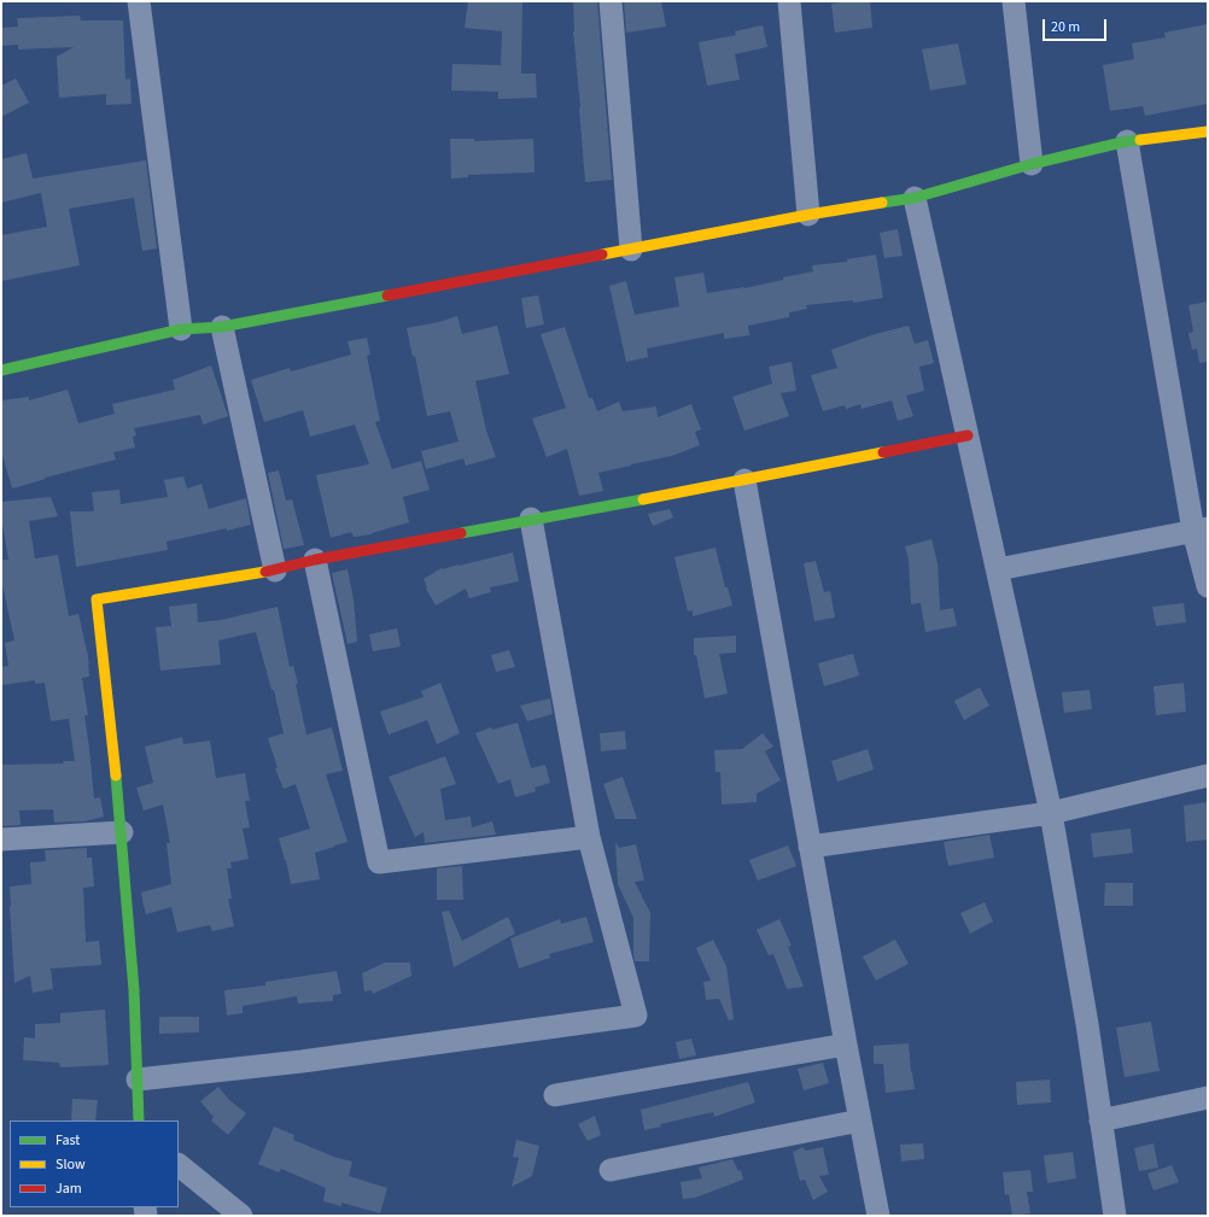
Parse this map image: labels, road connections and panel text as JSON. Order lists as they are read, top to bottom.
{
  "legend": ["Fast", "Slow", "Jam"],
  "scale_bar": "20 m"
}
